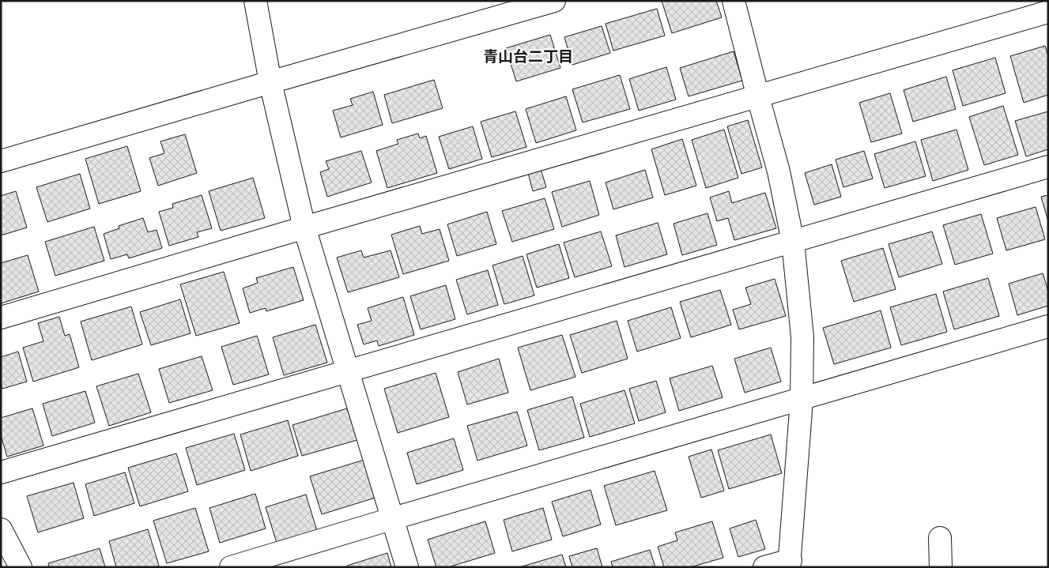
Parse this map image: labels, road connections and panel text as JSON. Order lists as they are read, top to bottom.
{
  "districts": ["青山台二丁目"]
}
